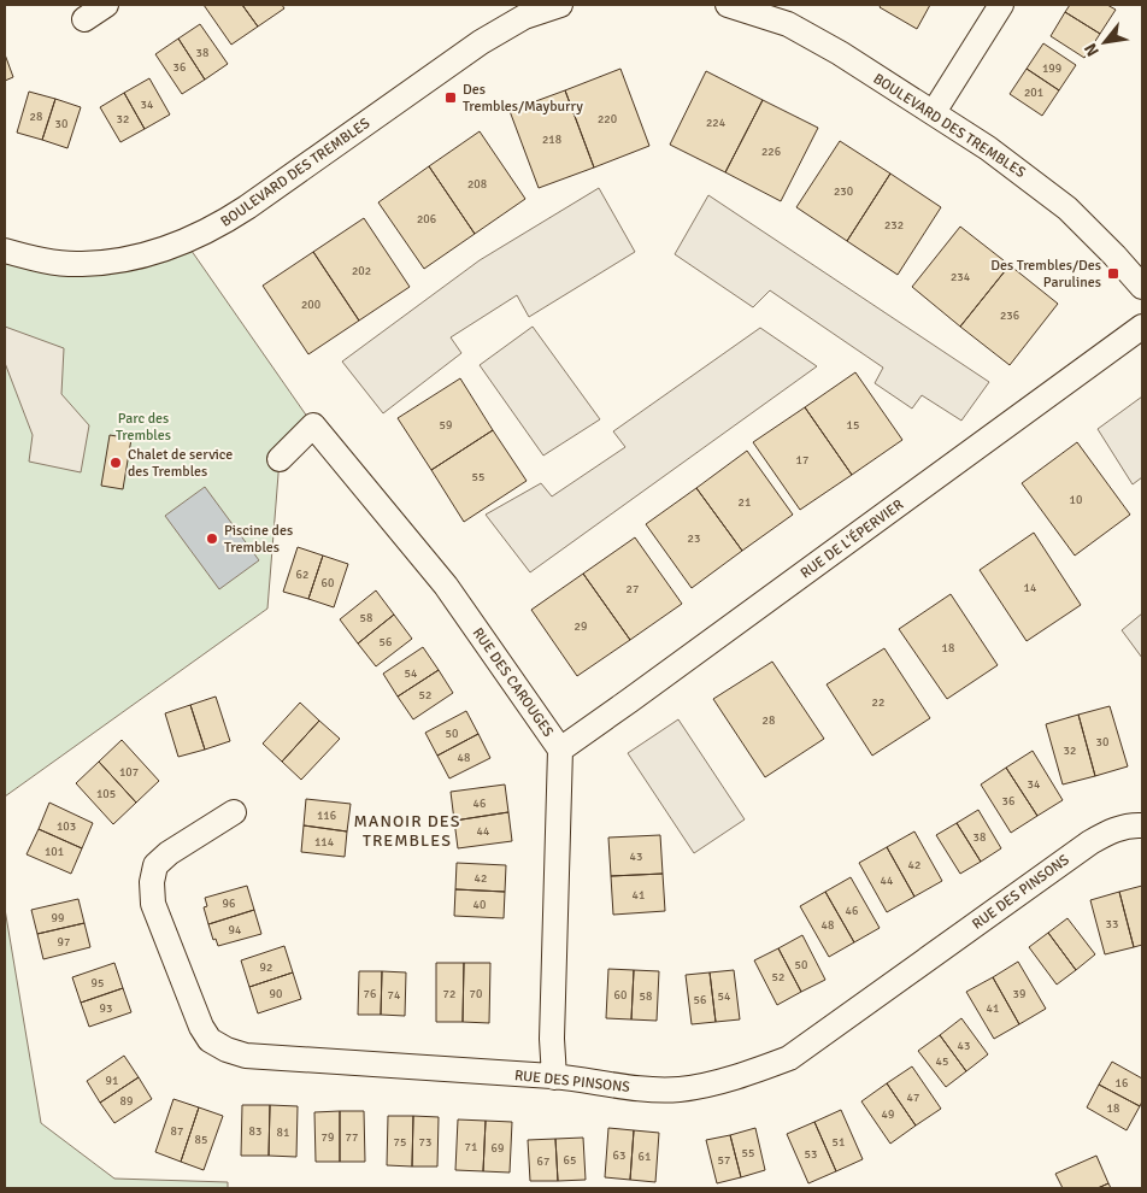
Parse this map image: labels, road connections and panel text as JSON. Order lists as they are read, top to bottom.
{
  "streets": {
    "street": [
      "BOULEVARD DES TREMBLES",
      "RUE DE L'ÉPERVIER",
      "RUE DES CAROUGES",
      "RUE DES PINSONS"
    ]
  },
  "crossings": [
    ["RUE DE L'ÉPERVIER", "RUE DES CAROUGES"],
    ["RUE DES CAROUGES", "RUE DES PINSONS"]
  ],
  "districts": ["MANOIR DES TREMBLES"],
  "parks": ["Parc des Trembles"],
  "places": {
    "transit": ["Des Trembles/Mayburry", "Des Trembles/Des Parulines"],
    "other": ["Chalet de service des Trembles", "Piscine des Trembles"]
  },
  "house_numbers": [
    "38",
    "36",
    "199",
    "201",
    "34",
    "28",
    "32",
    "220",
    "224",
    "30",
    "218",
    "226",
    "208",
    "230",
    "206",
    "232",
    "202",
    "234",
    "200",
    "236",
    "59",
    "15",
    "17",
    "55",
    "10",
    "21",
    "23",
    "62",
    "60",
    "14",
    "27",
    "58",
    "29",
    "56",
    "18",
    "54",
    "52",
    "22",
    "28",
    "50",
    "30",
    "32",
    "48",
    "107",
    "34",
    "105",
    "36",
    "46",
    "116",
    "103",
    "44",
    "38",
    "114",
    "101",
    "43",
    "42",
    "42",
    "44",
    "41",
    "96",
    "40",
    "46",
    "99",
    "33",
    "48",
    "94",
    "97",
    "50",
    "92",
    "52",
    "95",
    "90",
    "76",
    "72",
    "70",
    "39",
    "74",
    "60",
    "58",
    "54",
    "56",
    "93",
    "41",
    "43",
    "45",
    "91",
    "16",
    "47",
    "89",
    "18",
    "49",
    "87",
    "83",
    "81",
    "79",
    "77",
    "85",
    "75",
    "73",
    "51",
    "71",
    "69",
    "55",
    "53",
    "63",
    "61",
    "65",
    "57",
    "67"
  ],
  "north": "bottom left"
}
